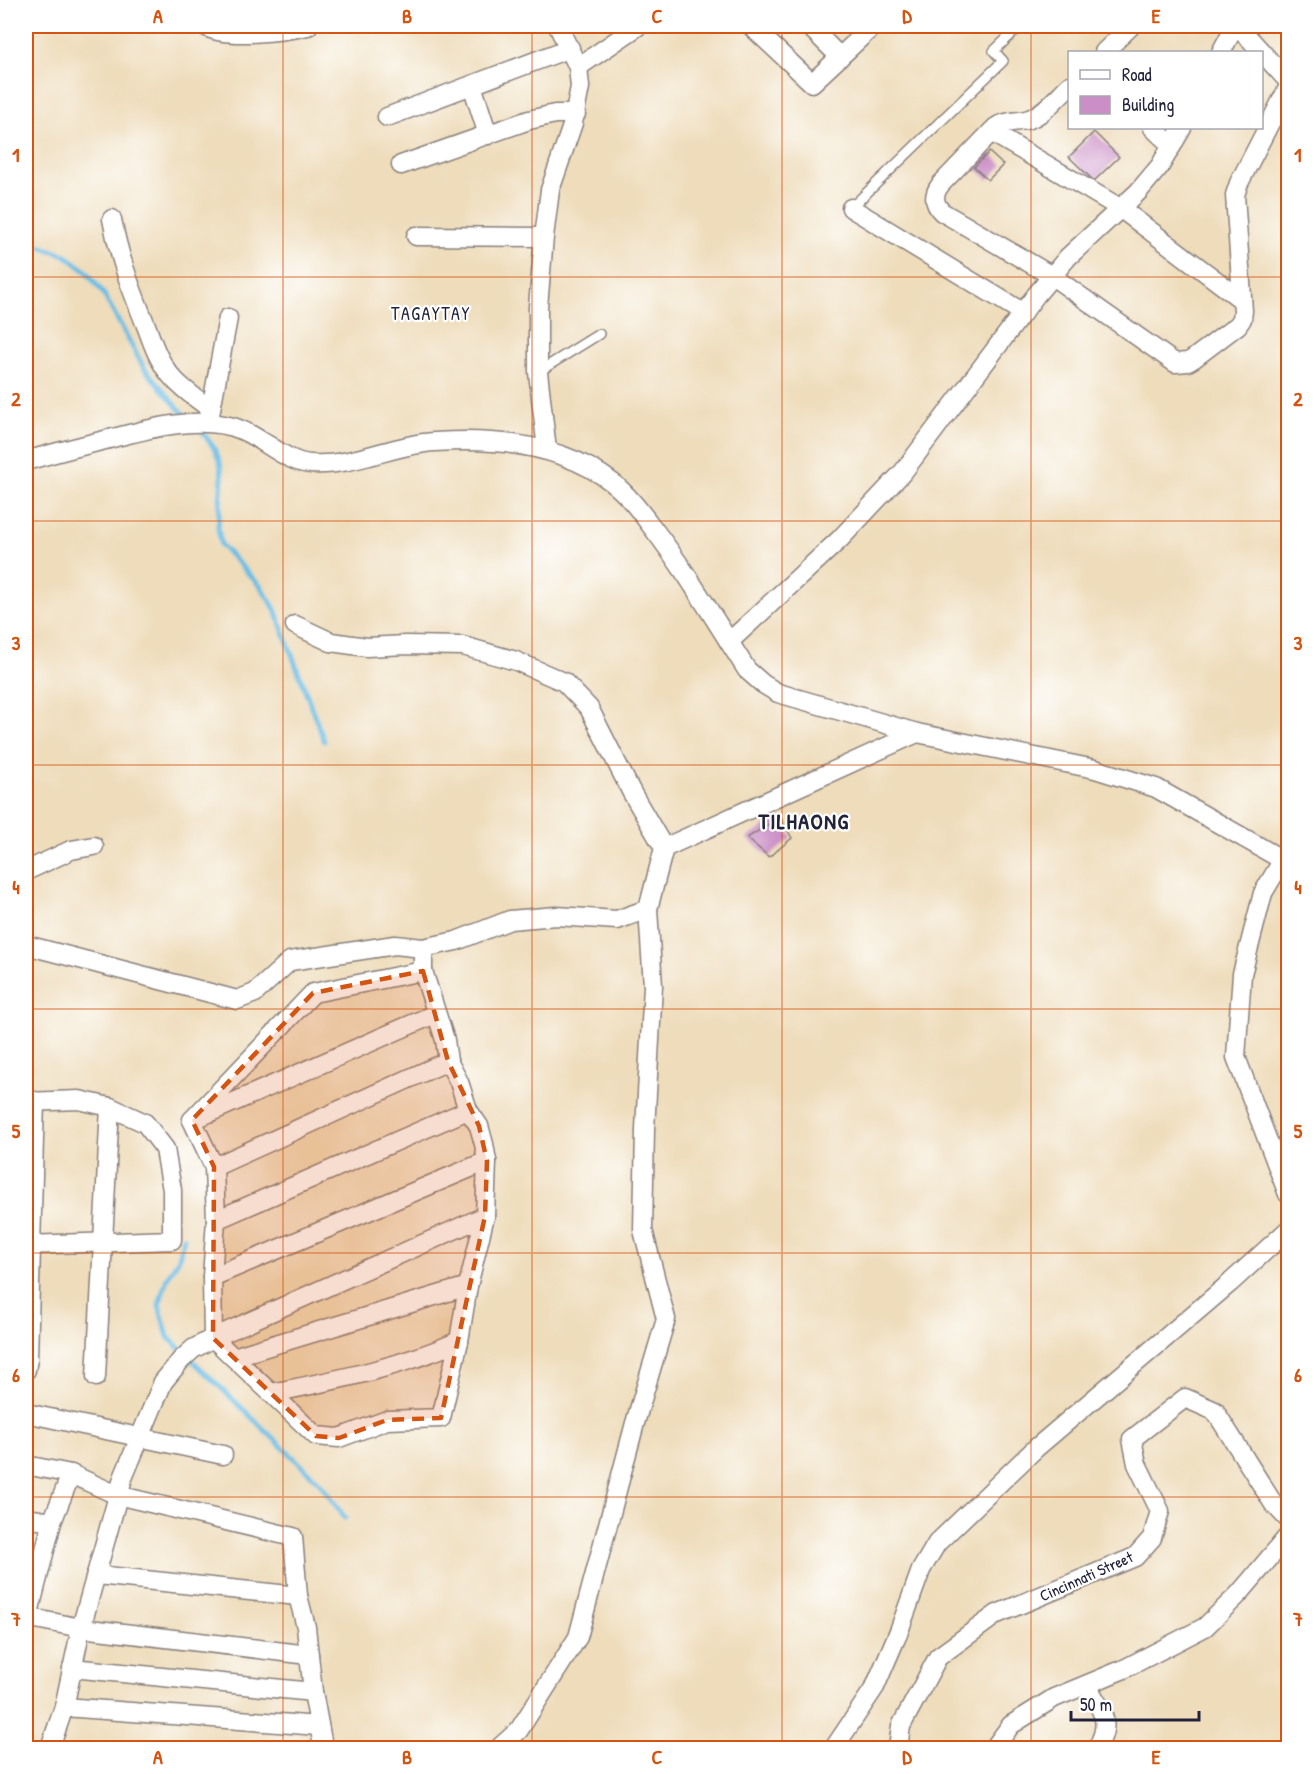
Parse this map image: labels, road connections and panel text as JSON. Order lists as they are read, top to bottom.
{
  "streets": {
    "street": ["Cincinnati Street"]
  },
  "districts": ["TAGAYTAY", "TILHAONG"],
  "legend": ["Road", "Building"],
  "scale_bar": "50 m",
  "grid": {
    "columns": [
      "A",
      "B",
      "C",
      "D",
      "E"
    ],
    "rows": [
      "1",
      "2",
      "3",
      "4",
      "5",
      "6",
      "7"
    ]
  }
}
